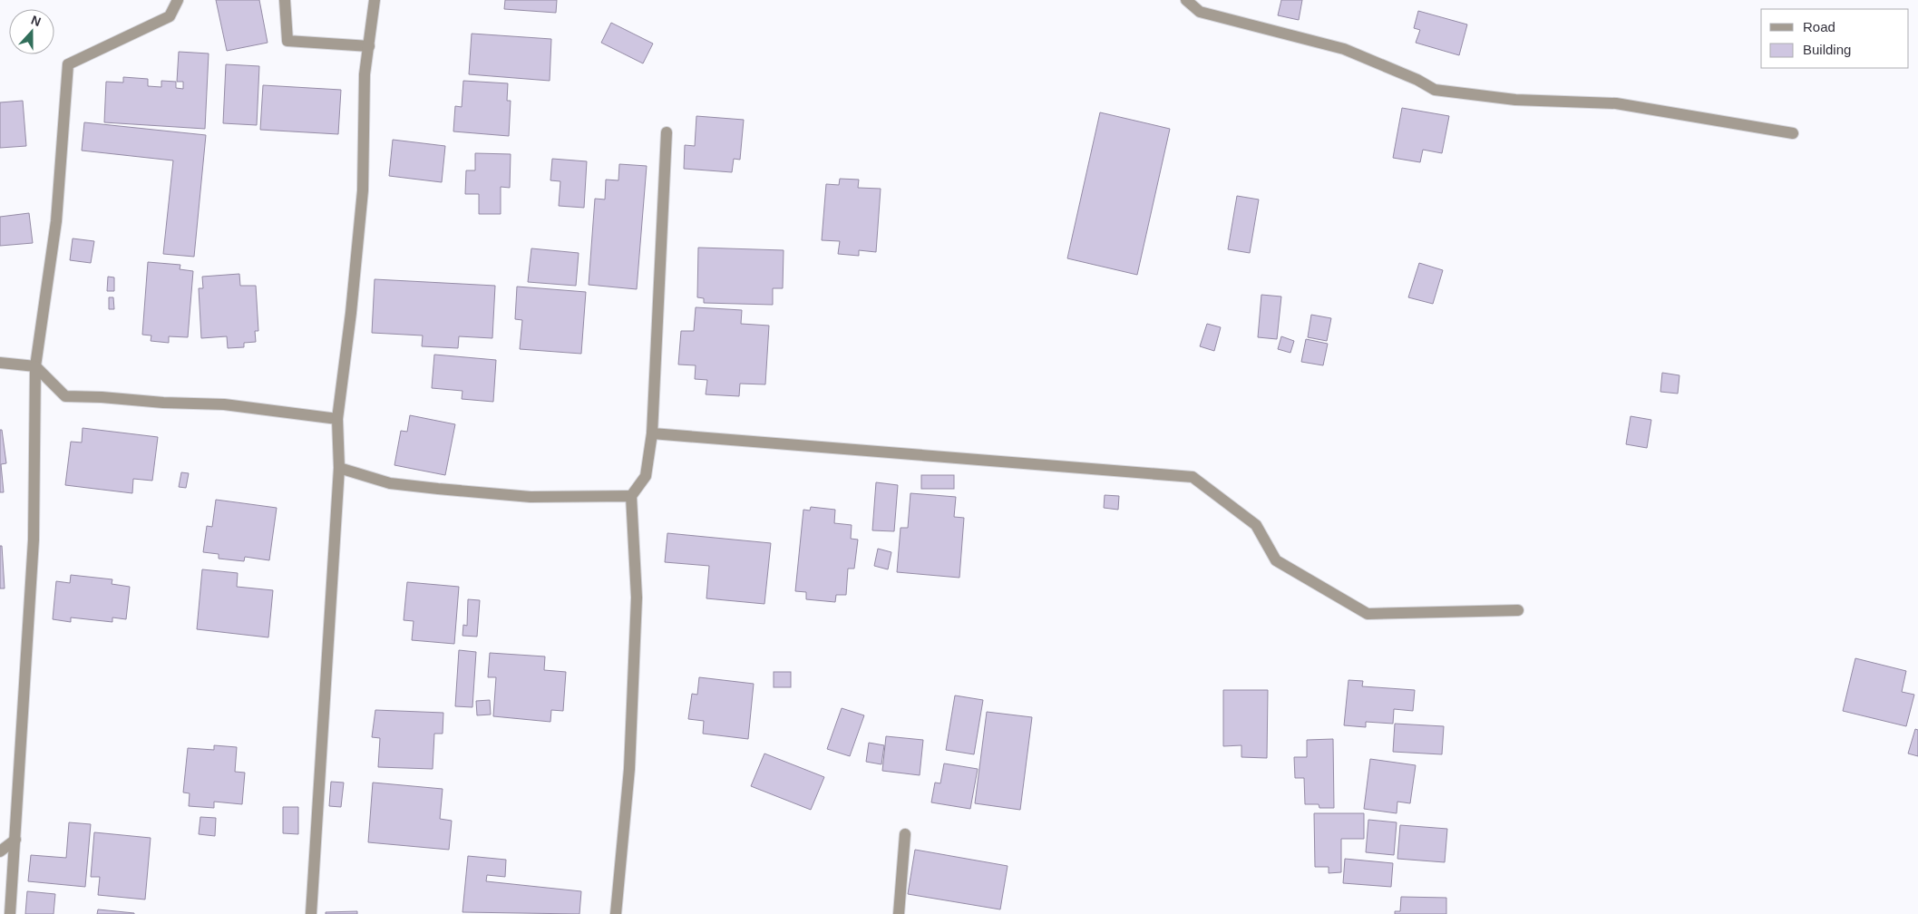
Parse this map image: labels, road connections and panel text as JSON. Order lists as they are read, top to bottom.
{
  "legend": ["Road", "Building"],
  "north": "top"
}
